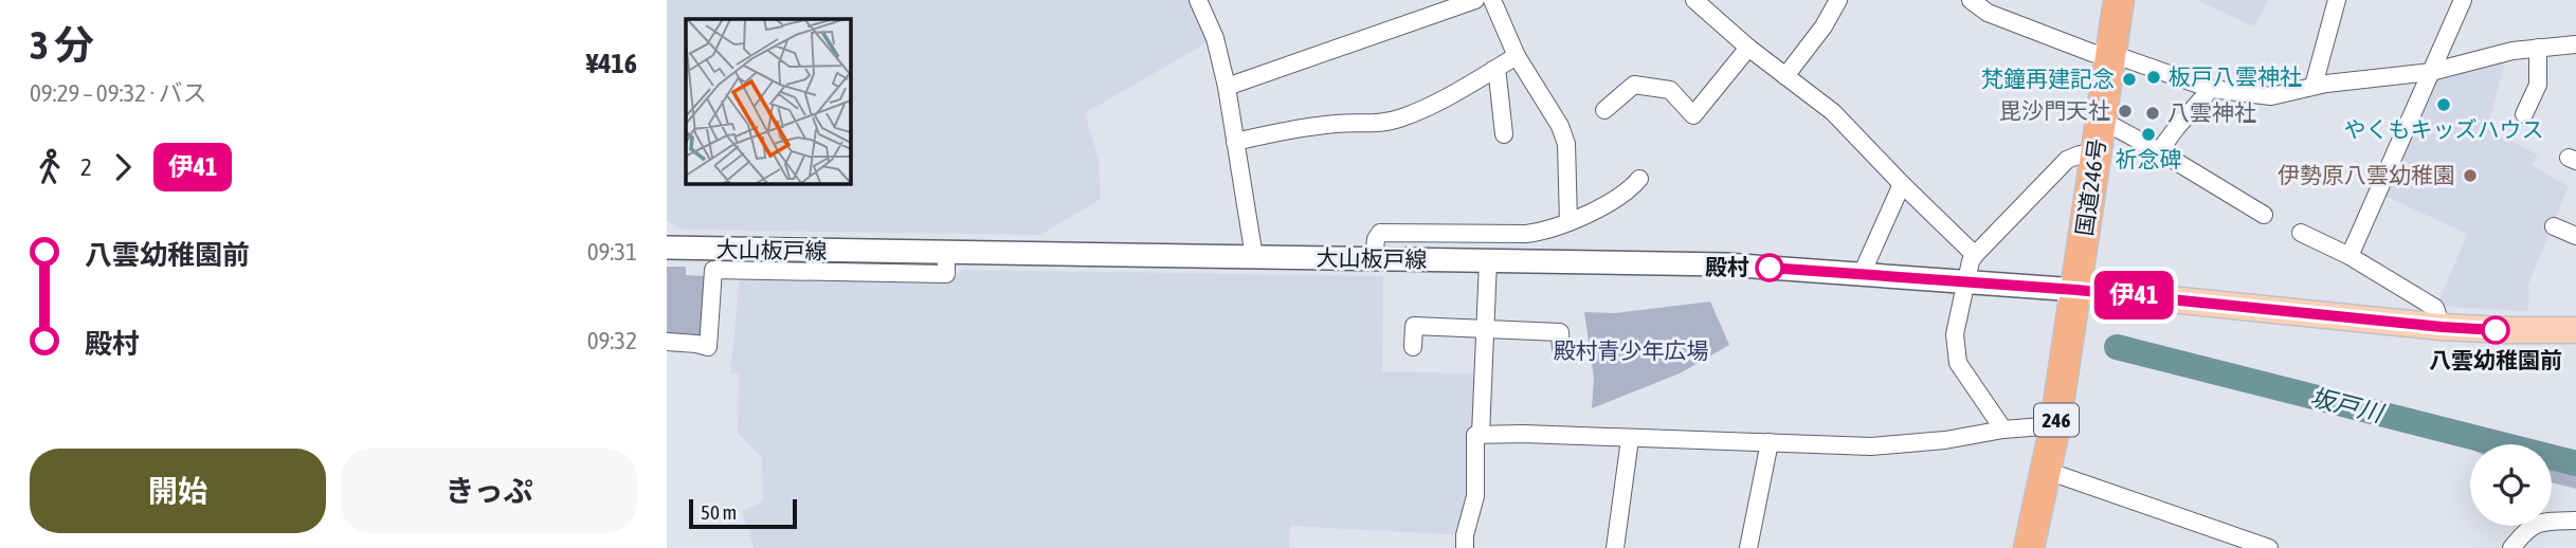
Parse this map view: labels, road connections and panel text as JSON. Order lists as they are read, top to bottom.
{
  "streets": {
    "highway": ["国道246号", "246"],
    "main road": ["大山板戸線"]
  },
  "crossings": [
    ["国道246号", "大山板戸線"]
  ],
  "water": ["坂戸川"],
  "parks": ["殿村青少年広場"],
  "places": [
    "板戸八雲神社",
    "梵鐘再建記念",
    "やくもキッズハウス",
    "毘沙門天社",
    "八雲神社",
    "祈念碑",
    "伊勢原八雲幼稚園",
    "殿村",
    "八雲幼稚園前"
  ],
  "lines": ["bus line 伊41"],
  "scale_bar": "50 m",
  "page": {
    "heading": ["3 分", "09:29 – 09:32 · バス", "¥416"],
    "on_map": "伊41",
    "legs": ["2", "伊41"],
    "list": [
      {
        "name": "八雲幼稚園前",
        "value": "09:31"
      },
      {
        "name": "殿村",
        "value": "09:32"
      }
    ],
    "buttons": ["開始", "きっぷ"],
    "scale": "50 m"
  }
}
